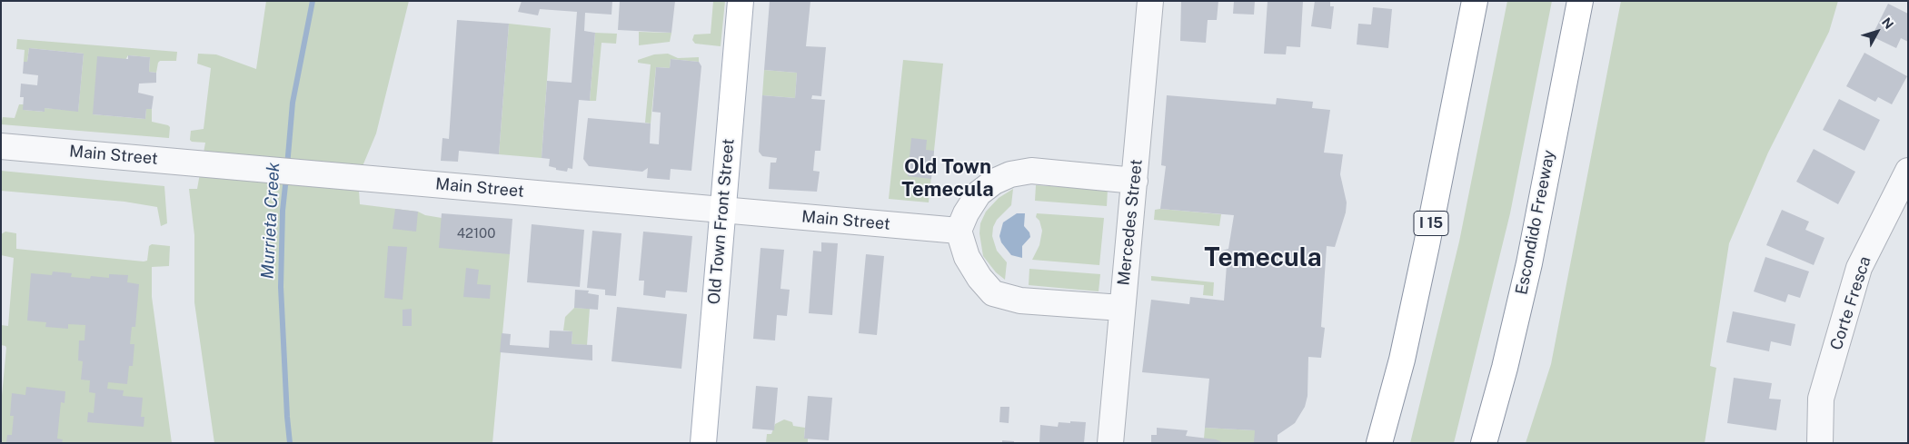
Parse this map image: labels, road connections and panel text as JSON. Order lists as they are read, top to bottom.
{
  "streets": {
    "main road": ["Old Town Front Street", "Escondido Freeway", "I 15"],
    "street": ["Main Street", "Mercedes Street", "Corte Fresca"]
  },
  "crossings": [
    ["Main Street", "Old Town Front Street"]
  ],
  "districts": ["Old Town Temecula", "Temecula"],
  "water": ["Murrieta Creek"],
  "house_numbers": ["42100"],
  "north": "top right"
}
